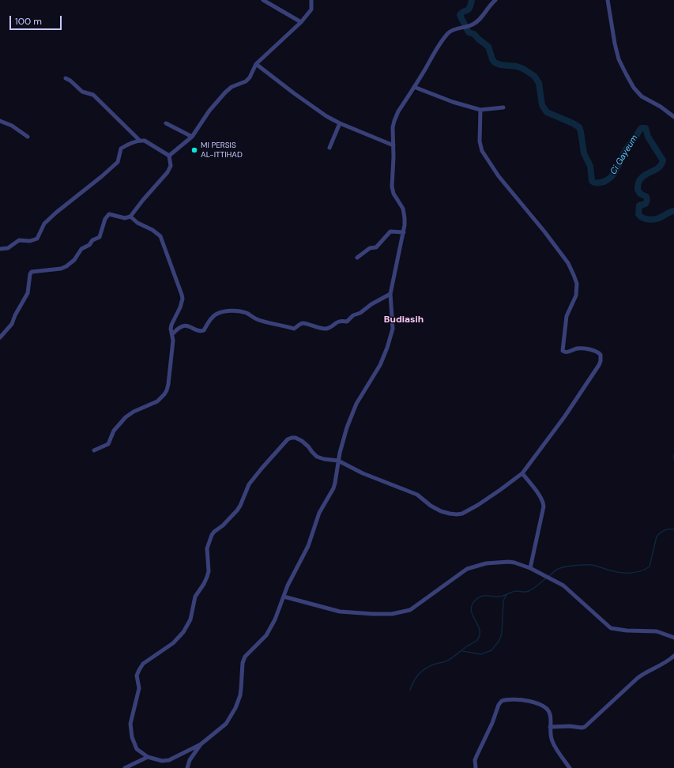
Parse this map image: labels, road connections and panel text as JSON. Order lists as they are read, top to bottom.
{
  "districts": ["Budiasih"],
  "water": ["Ci Gayeum"],
  "places": ["MI PERSIS AL-ITTIHAD"],
  "scale_bar": "100 m"
}
